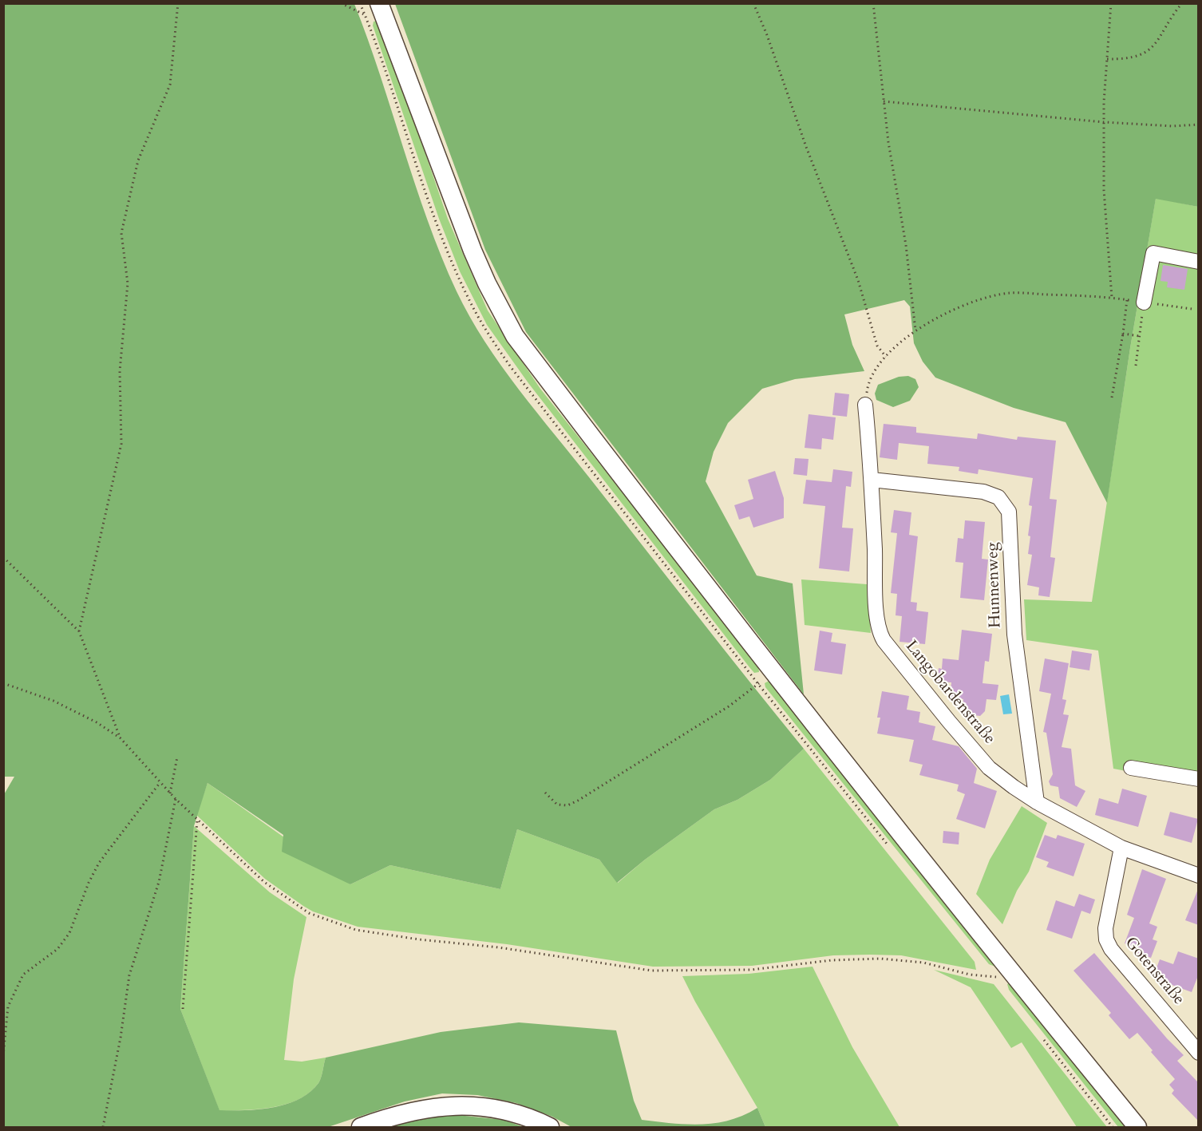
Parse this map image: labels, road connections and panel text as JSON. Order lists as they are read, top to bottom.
{
  "streets": {
    "street": ["Hunnenweg", "Langobardenstraße", "Gotenstraße"]
  },
  "crossings": [
    ["Hunnenweg", "Langobardenstraße"],
    ["Langobardenstraße", "Gotenstraße"]
  ]
}
